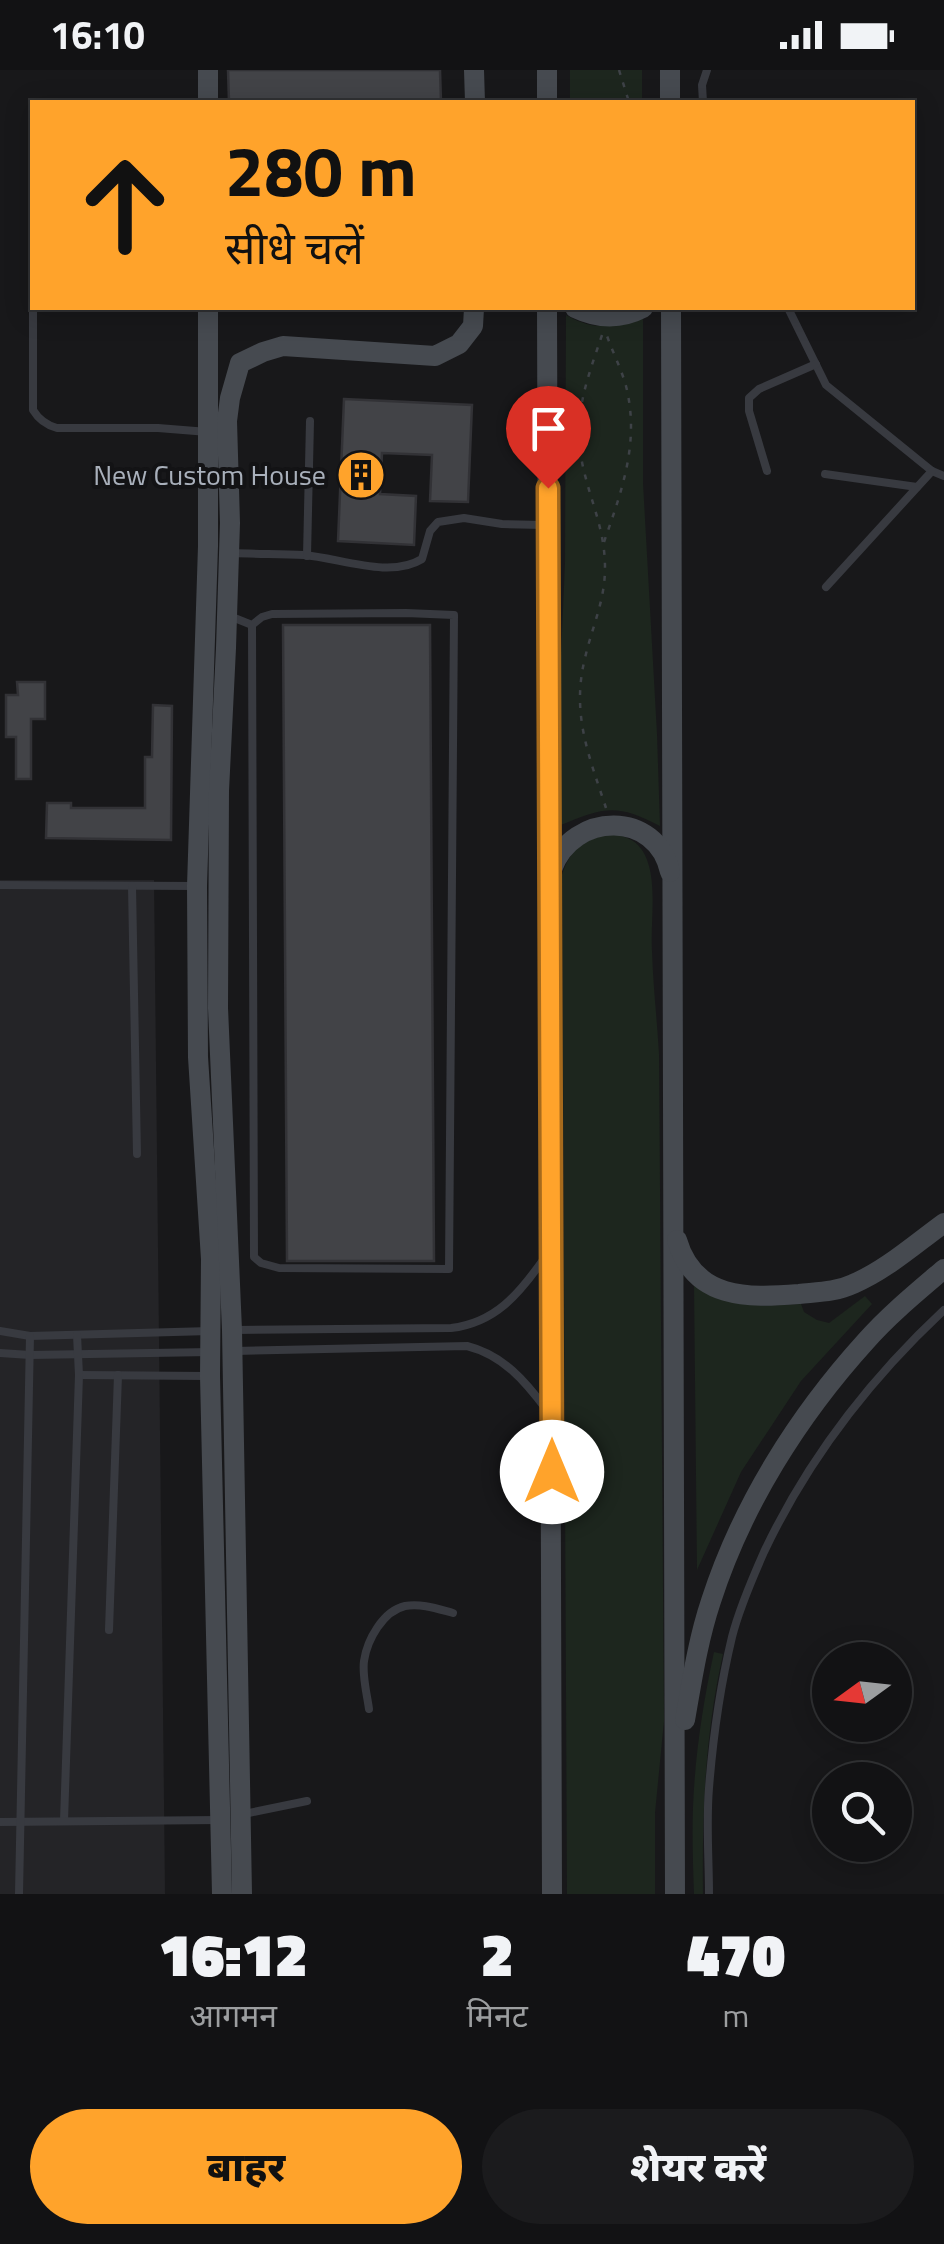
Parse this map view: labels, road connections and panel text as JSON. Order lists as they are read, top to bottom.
{
  "places": {
    "building": ["New Custom House"]
  },
  "north": "left",
  "page": {
    "status": "16:10",
    "turn": ["280 m", "सीधे चलें"],
    "eta": [
      "16:12",
      "आगमन",
      "2",
      "मिनट",
      "470",
      "m"
    ],
    "buttons": ["बाहर", "शेयर करें"]
  }
}
